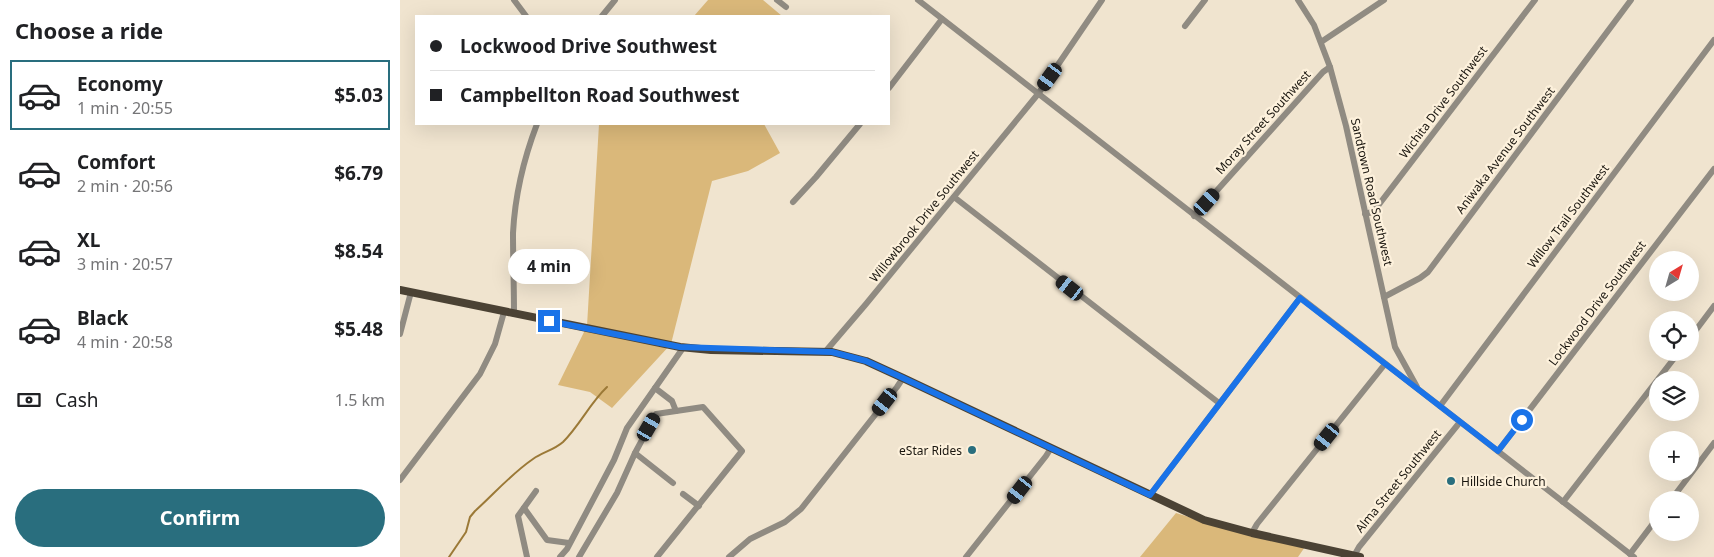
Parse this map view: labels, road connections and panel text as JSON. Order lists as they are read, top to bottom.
{
  "streets": {
    "street": [
      "Wichita Drive Southwest",
      "Moray Street Southwest",
      "Aniwaka Avenue Southwest",
      "Sandtown Road Southwest",
      "Willowbrook Drive Southwest",
      "Willow Trail Southwest",
      "Lockwood Drive Southwest",
      "Alma Street Southwest"
    ]
  },
  "crossings": [
    ["Wichita Drive Southwest", "Sandtown Road Southwest"],
    ["Moray Street Southwest", "Sandtown Road Southwest"],
    ["Aniwaka Avenue Southwest", "Sandtown Road Southwest"]
  ],
  "places": ["eStar Rides", "Hillside Church"],
  "north": "top right",
  "page": {
    "heading": "Choose a ride",
    "banner": ["Lockwood Drive Southwest", "Campbellton Road Southwest"],
    "list": [
      {
        "name": "Economy",
        "note": "1 min · 20:55",
        "value": "$5.03"
      },
      {
        "name": "Comfort",
        "note": "2 min · 20:56",
        "value": "$6.79"
      },
      {
        "name": "XL",
        "note": "3 min · 20:57",
        "value": "$8.54"
      },
      {
        "name": "Black",
        "note": "4 min · 20:58",
        "value": "$5.48"
      }
    ],
    "bubble": "4 min",
    "map_buttons": ["+", "−"],
    "pay": ["Cash", "1.5 km"],
    "buttons": "Confirm"
  }
}
